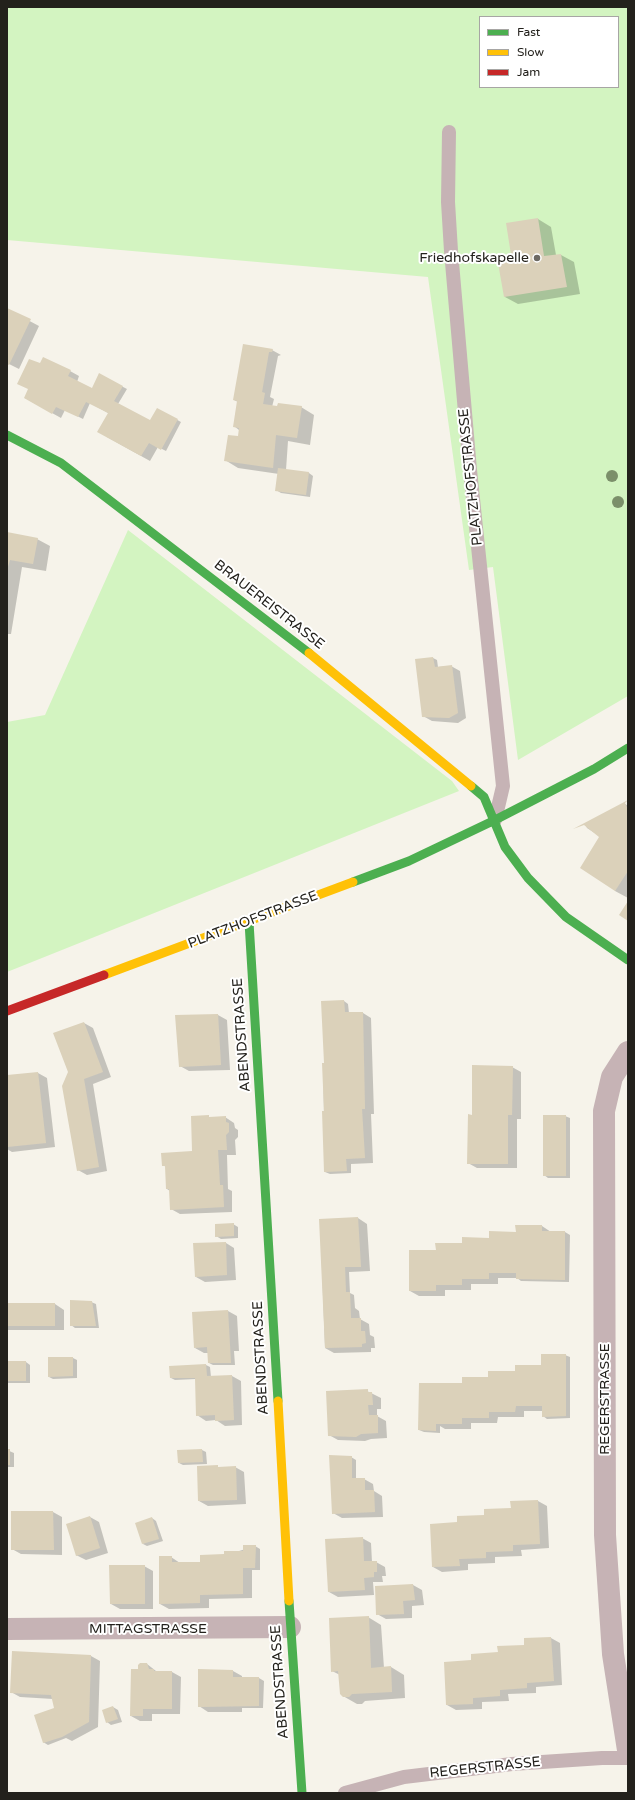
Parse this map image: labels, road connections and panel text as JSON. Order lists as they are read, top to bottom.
{
  "streets": {
    "street": [
      "PLATZHOFSTRASSE",
      "BRAUEREISTRASSE",
      "ABENDSTRASSE",
      "REGERSTRASSE",
      "MITTAGSTRASSE"
    ]
  },
  "crossings": [
    ["PLATZHOFSTRASSE", "BRAUEREISTRASSE"],
    ["PLATZHOFSTRASSE", "ABENDSTRASSE"],
    ["ABENDSTRASSE", "MITTAGSTRASSE"]
  ],
  "places": ["Friedhofskapelle"],
  "legend": ["Fast", "Slow", "Jam"]
}
